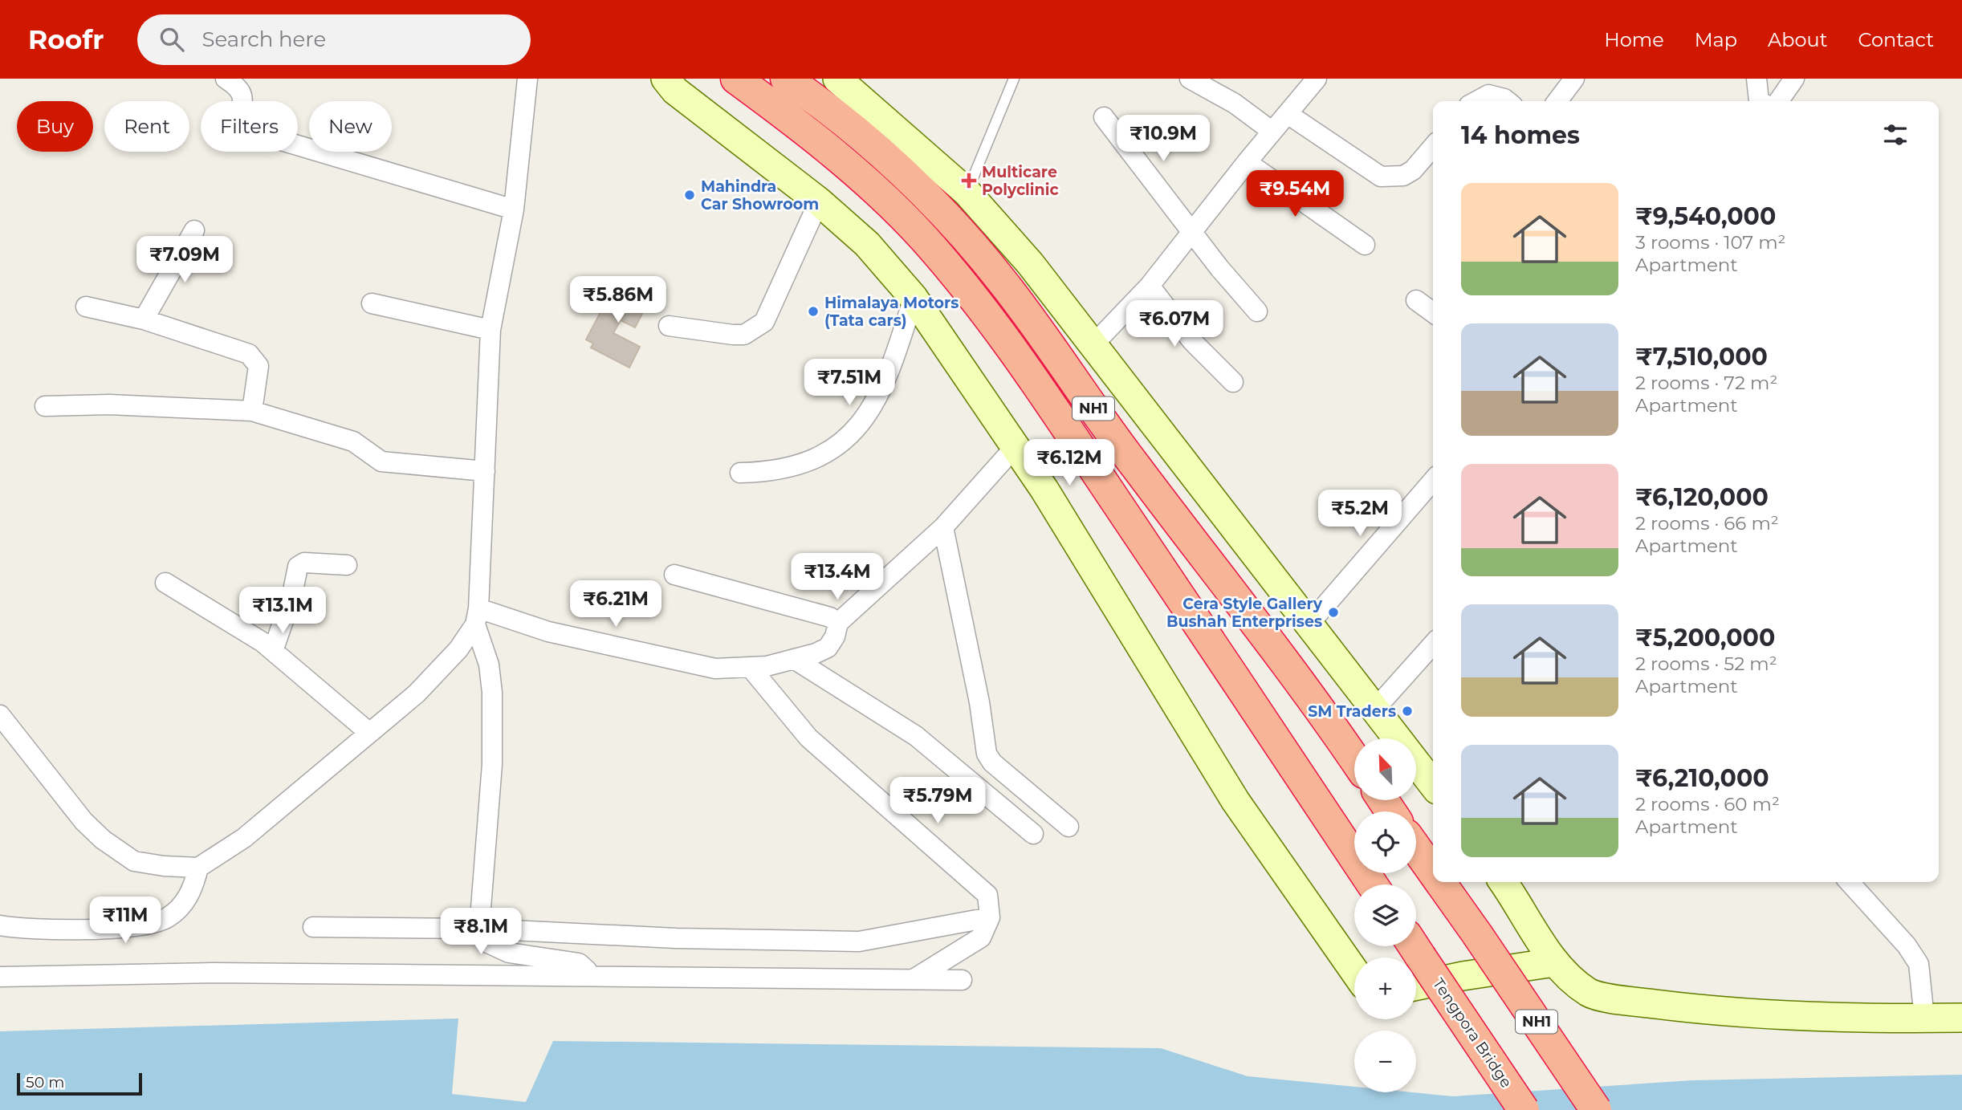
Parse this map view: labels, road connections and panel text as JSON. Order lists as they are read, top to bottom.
{
  "streets": {
    "highway": ["NH1", "Tengpora Bridge"]
  },
  "places": {
    "health": ["Multicare Polyclinic"],
    "other": [
      "Mahindra Car Showroom",
      "Himalaya Motors (Tata cars)",
      "Cera Style Gallery Bushah Enterprises",
      "SM Traders"
    ]
  },
  "scale_bar": "50 m",
  "north": "top left",
  "page": {
    "header": "Roofr",
    "search": "Search here",
    "nav": [
      "Home",
      "Map",
      "About",
      "Contact"
    ],
    "chip": [
      "Buy",
      "Rent",
      "Filters",
      "New"
    ],
    "heading": "14 homes",
    "price": [
      "₹10.9M",
      "₹9.54M",
      "₹7.09M",
      "₹5.86M",
      "₹6.07M",
      "₹7.51M",
      "₹6.12M",
      "₹5.2M",
      "₹13.4M",
      "₹6.21M",
      "₹13.1M",
      "₹5.79M",
      "₹11M",
      "₹8.1M"
    ],
    "list": [
      {
        "name": "₹9,540,000",
        "note": "3 rooms · 107 m² · Apartment"
      },
      {
        "name": "₹7,510,000",
        "note": "2 rooms · 72 m² · Apartment"
      },
      {
        "name": "₹6,120,000",
        "note": "2 rooms · 66 m² · Apartment"
      },
      {
        "name": "₹5,200,000",
        "note": "2 rooms · 52 m² · Apartment"
      },
      {
        "name": "₹6,210,000",
        "note": "2 rooms · 60 m² · Apartment"
      }
    ],
    "map_buttons": ["+", "−"],
    "scale": "50 m"
  }
}
